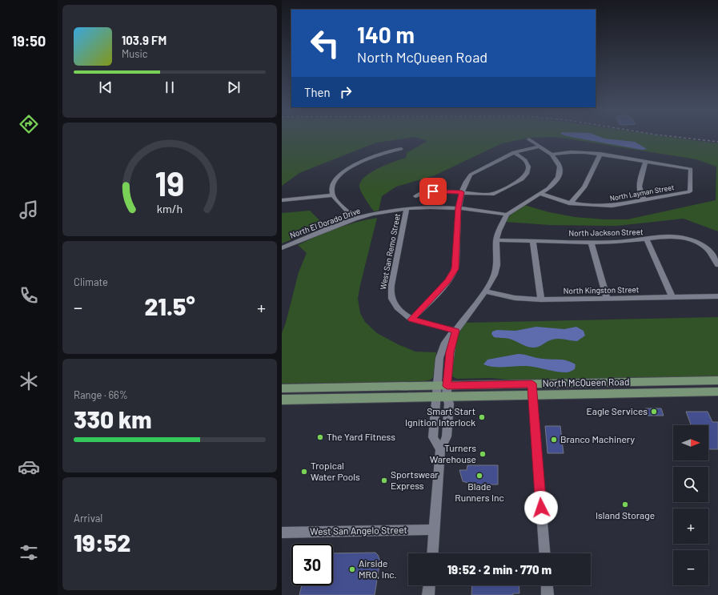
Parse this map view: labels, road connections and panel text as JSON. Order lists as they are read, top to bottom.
{
  "streets": {
    "main road": ["North McQueen Road"],
    "street": [
      "North Layman Street",
      "North El Dorado Drive",
      "North Jackson Street",
      "West San Remo Street",
      "North Kingston Street",
      "West San Angelo Street"
    ]
  },
  "crossings": [
    ["North El Dorado Drive", "West San Remo Street"]
  ],
  "places": [
    "Eagle Services",
    "Smart Start Ignition Interlock",
    "The Yard Fitness",
    "Branco Machinery",
    "Turners Warehouse",
    "Tropical Water Pools",
    "Blade Runners Inc",
    "Sportswear Express",
    "Island Storage",
    "Airside MRO, Inc."
  ],
  "north": "right",
  "page": {
    "tabs": "19:50",
    "turn": ["140 m", "North McQueen Road"],
    "song": ["103.9 FM", "Music"],
    "then": "Then",
    "tile": [
      "Climate",
      ["Range · 66%", "330 km"],
      ["Arrival", "19:52"]
    ],
    "heat": ["−", "21.5°", "+"],
    "map_buttons": ["+", "−"],
    "limit": "30",
    "trip": "19:52 · 2 min · 770 m",
    "gauge": ["19", "km/h"]
  }
}
